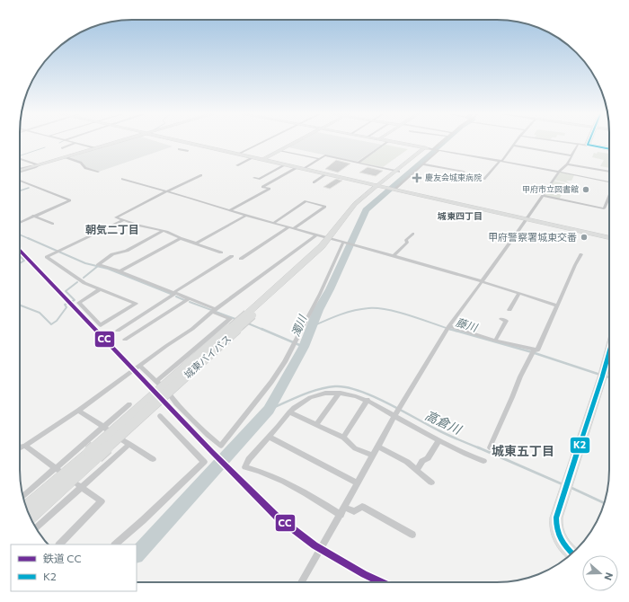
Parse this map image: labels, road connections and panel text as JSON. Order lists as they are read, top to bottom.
{
  "streets": {
    "highway": ["城東バイパス"]
  },
  "districts": ["城東四丁目", "朝気二丁目", "城東五丁目"],
  "water": ["藤川", "濁川", "高倉川"],
  "places": {
    "health": ["慶友会城東病院"],
    "other": ["甲府市立図書館", "甲府警察署城東交番"]
  },
  "lines": ["transit line K2", "rail line CC"],
  "legend": ["鉄道 CC", "K2"],
  "north": "right"
}
